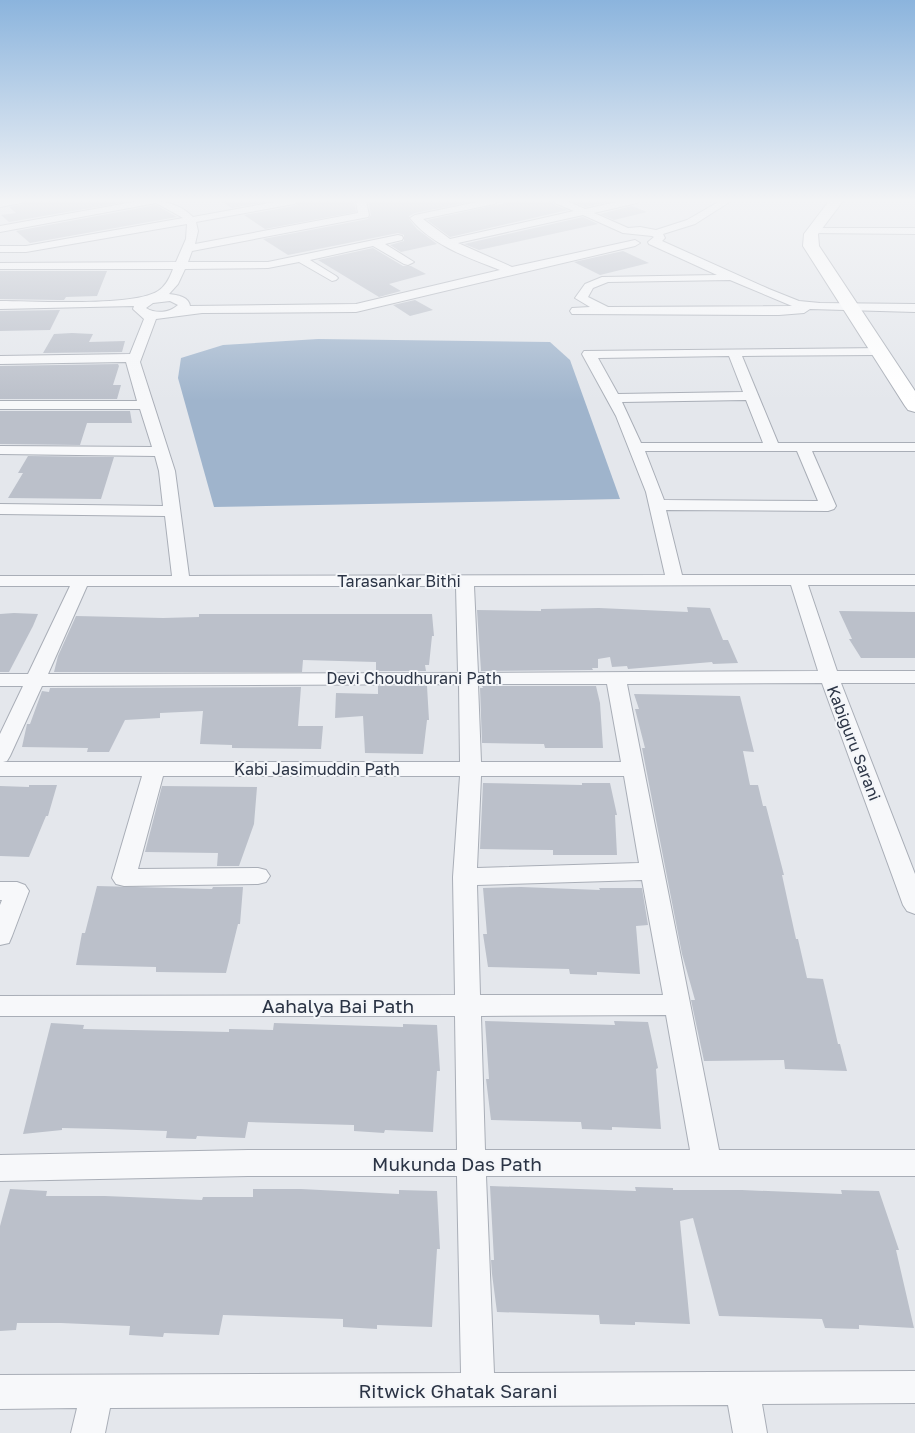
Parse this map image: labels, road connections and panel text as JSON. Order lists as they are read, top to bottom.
{
  "streets": {
    "street": [
      "Tarasankar Bithi",
      "Devi Choudhurani Path",
      "Kabiguru Sarani",
      "Kabi Jasimuddin Path",
      "Aahalya Bai Path",
      "Mukunda Das Path",
      "Ritwick Ghatak Sarani"
    ]
  },
  "crossings": [
    ["Tarasankar Bithi", "Kabiguru Sarani"],
    ["Devi Choudhurani Path", "Kabiguru Sarani"]
  ]
}
